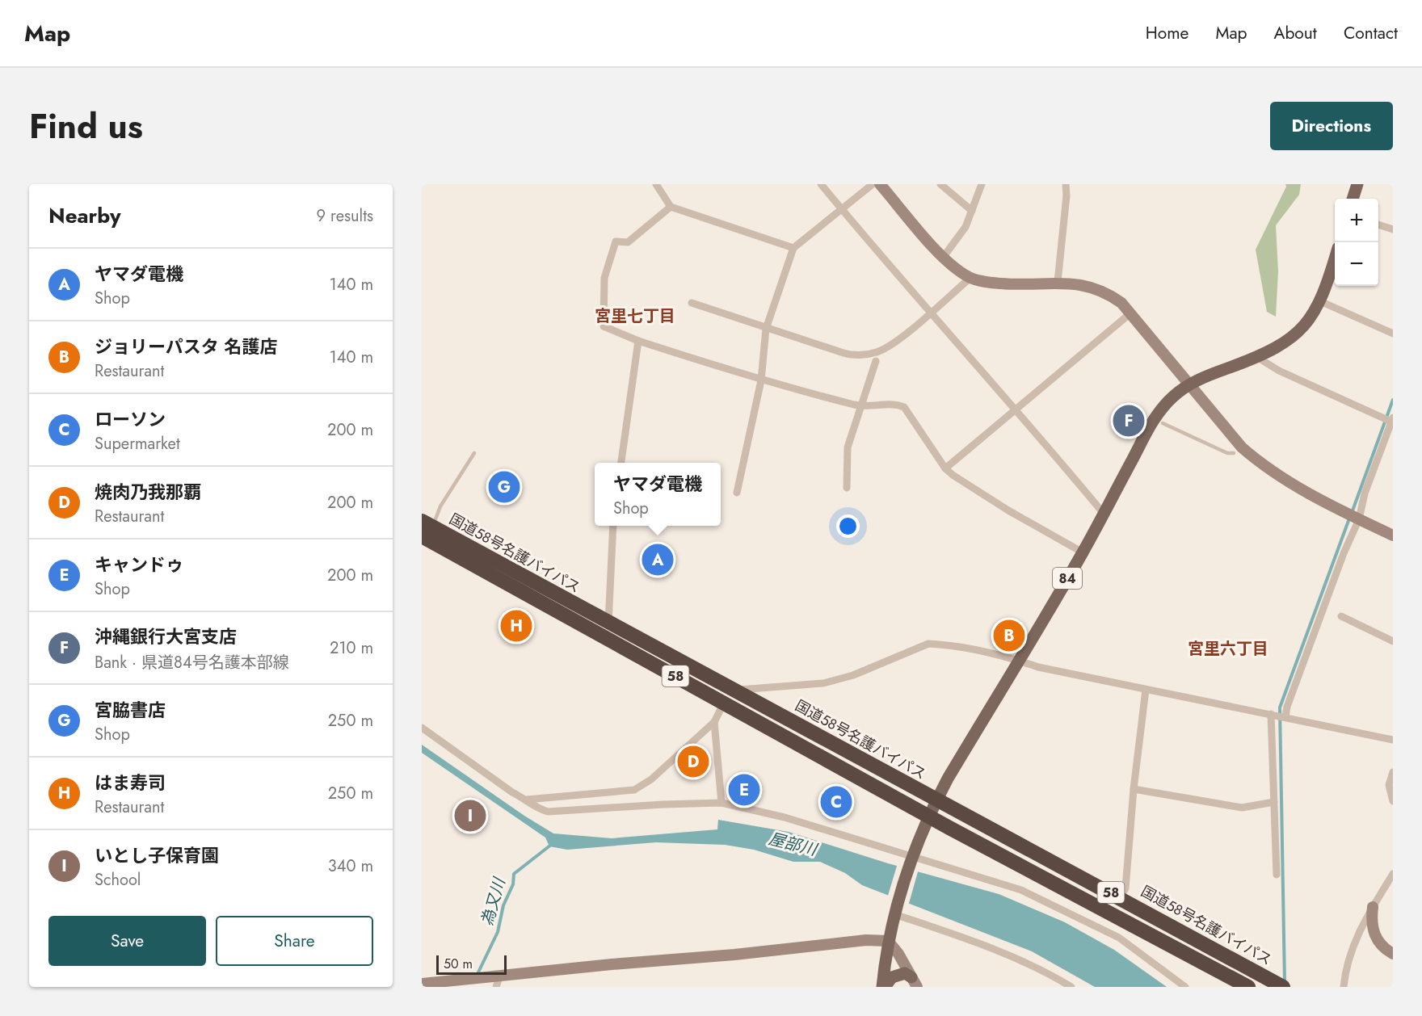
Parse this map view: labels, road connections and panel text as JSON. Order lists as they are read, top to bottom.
{
  "streets": {
    "highway": ["国道58号名護バイパス", "58"],
    "main road": ["84"]
  },
  "crossings": [
    ["国道58号名護バイパス", "84"]
  ],
  "districts": ["宮里七丁目", "宮里六丁目"],
  "water": ["屋部川", "為又川"],
  "scale_bar": "50 m",
  "page": {
    "header": "Map",
    "nav": [
      "Home",
      "Map",
      "About",
      "Contact"
    ],
    "title": "Find us",
    "buttons": [
      "Directions",
      ["Save", "Share"]
    ],
    "heading": ["Nearby", "9 results"],
    "map_buttons": ["+", "−"],
    "list": [
      {
        "mark": "A",
        "name": "ヤマダ電機",
        "note": "Shop",
        "value": "140 m"
      },
      {
        "mark": "B",
        "name": "ジョリーパスタ 名護店",
        "note": "Restaurant",
        "value": "140 m"
      },
      {
        "mark": "C",
        "name": "ローソン",
        "note": "Supermarket",
        "value": "200 m"
      },
      {
        "mark": "D",
        "name": "焼肉乃我那覇",
        "note": "Restaurant",
        "value": "200 m"
      },
      {
        "mark": "E",
        "name": "キャンドゥ",
        "note": "Shop",
        "value": "200 m"
      },
      {
        "mark": "F",
        "name": "沖縄銀行大宮支店",
        "note": "Bank · 県道84号名護本部線",
        "value": "210 m"
      },
      {
        "mark": "G",
        "name": "宮脇書店",
        "note": "Shop",
        "value": "250 m"
      },
      {
        "mark": "H",
        "name": "はま寿司",
        "note": "Restaurant",
        "value": "250 m"
      },
      {
        "mark": "I",
        "name": "いとし子保育園",
        "note": "School",
        "value": "340 m"
      }
    ],
    "pins": [
      "F",
      "G",
      "A",
      "H",
      "B",
      "D",
      "E",
      "C",
      "I"
    ],
    "popup": ["ヤマダ電機", "Shop"],
    "scale": "50 m"
  }
}
